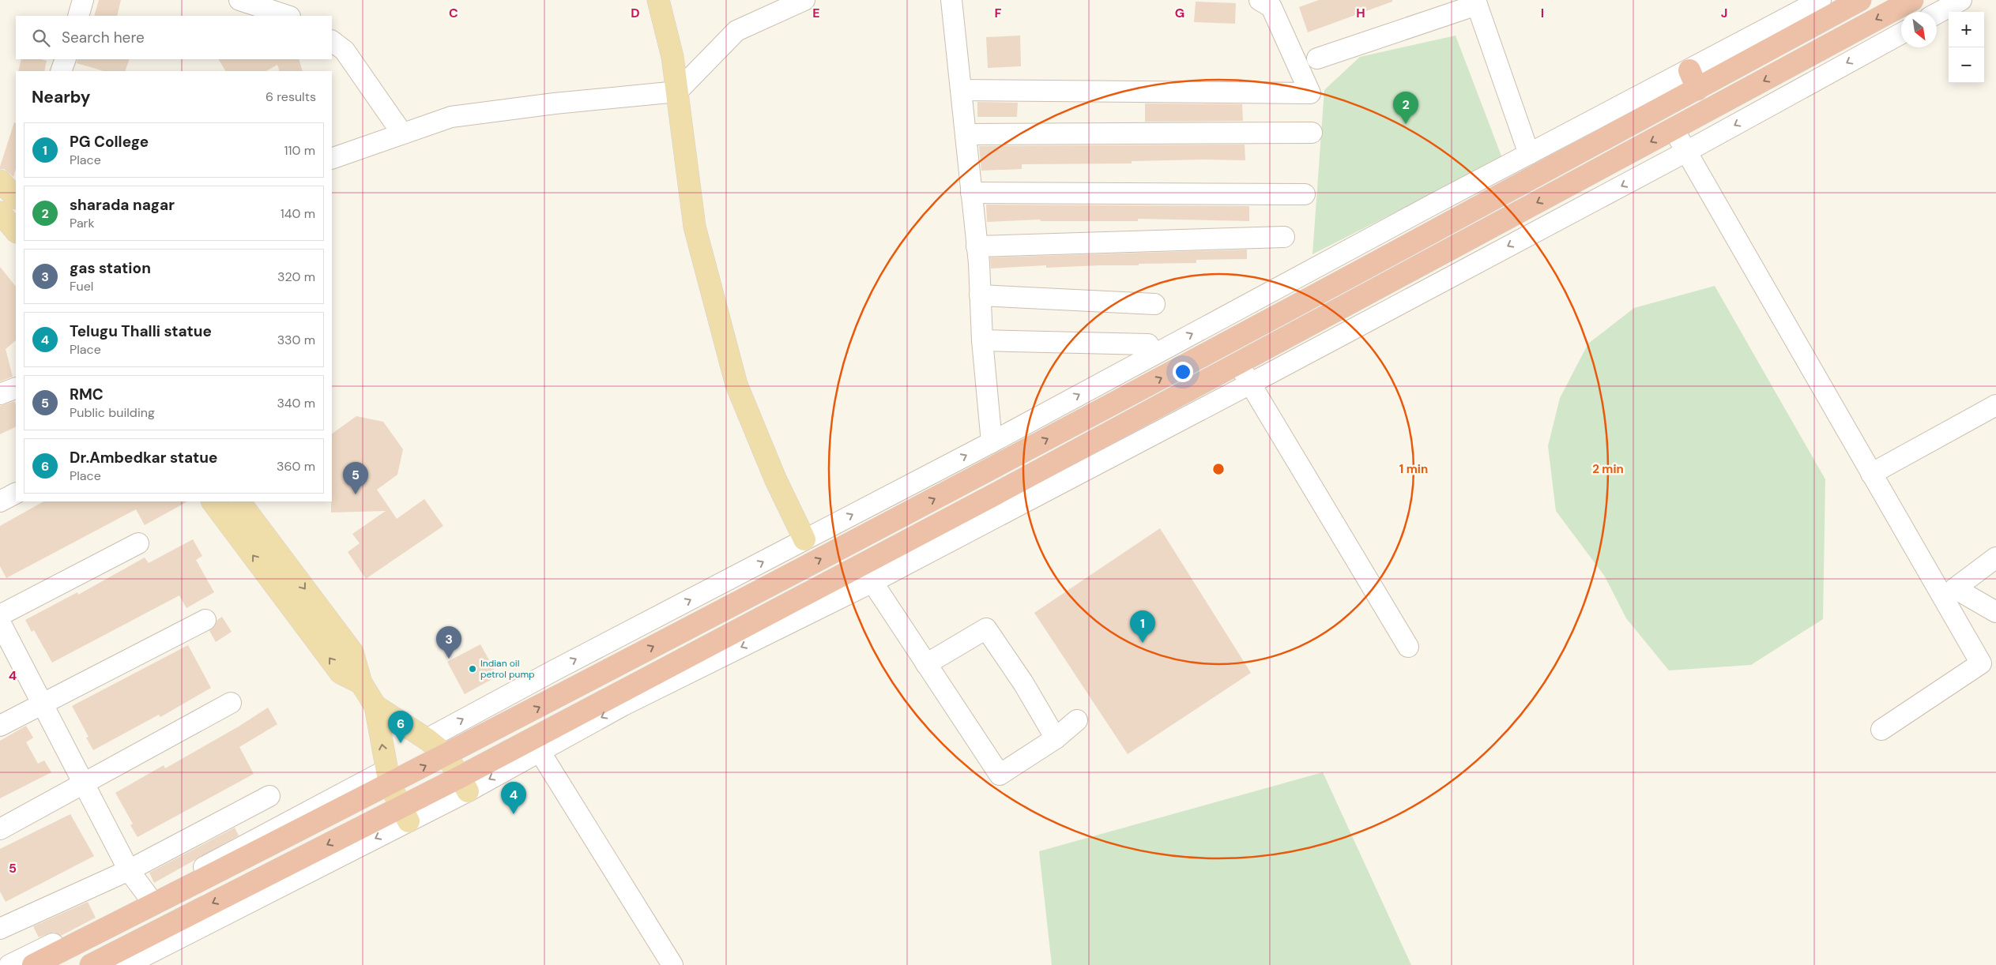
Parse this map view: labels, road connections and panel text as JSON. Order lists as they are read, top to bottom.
{
  "places": ["Indian oil petrol pump"],
  "north": "bottom right",
  "page": {
    "map_buttons": ["+", "−"],
    "search": "Search here",
    "heading": ["Nearby", "6 results"],
    "pins": [
      "2",
      "5",
      "1",
      "3",
      "6",
      "4"
    ],
    "list": [
      {
        "mark": "1",
        "name": "PG College",
        "note": "Place",
        "value": "110 m"
      },
      {
        "mark": "2",
        "name": "sharada nagar",
        "note": "Park",
        "value": "140 m"
      },
      {
        "mark": "3",
        "name": "gas station",
        "note": "Fuel",
        "value": "320 m"
      },
      {
        "mark": "4",
        "name": "Telugu Thalli statue",
        "note": "Place",
        "value": "330 m"
      },
      {
        "mark": "5",
        "name": "RMC",
        "note": "Public building",
        "value": "340 m"
      },
      {
        "mark": "6",
        "name": "Dr.Ambedkar statue",
        "note": "Place",
        "value": "360 m"
      }
    ]
  },
  "grid": {
    "columns": [
      "C",
      "D",
      "E",
      "F",
      "G",
      "H",
      "I",
      "J"
    ],
    "rows": ["4", "5"]
  },
  "rings": ["1 min", "2 min"]
}
